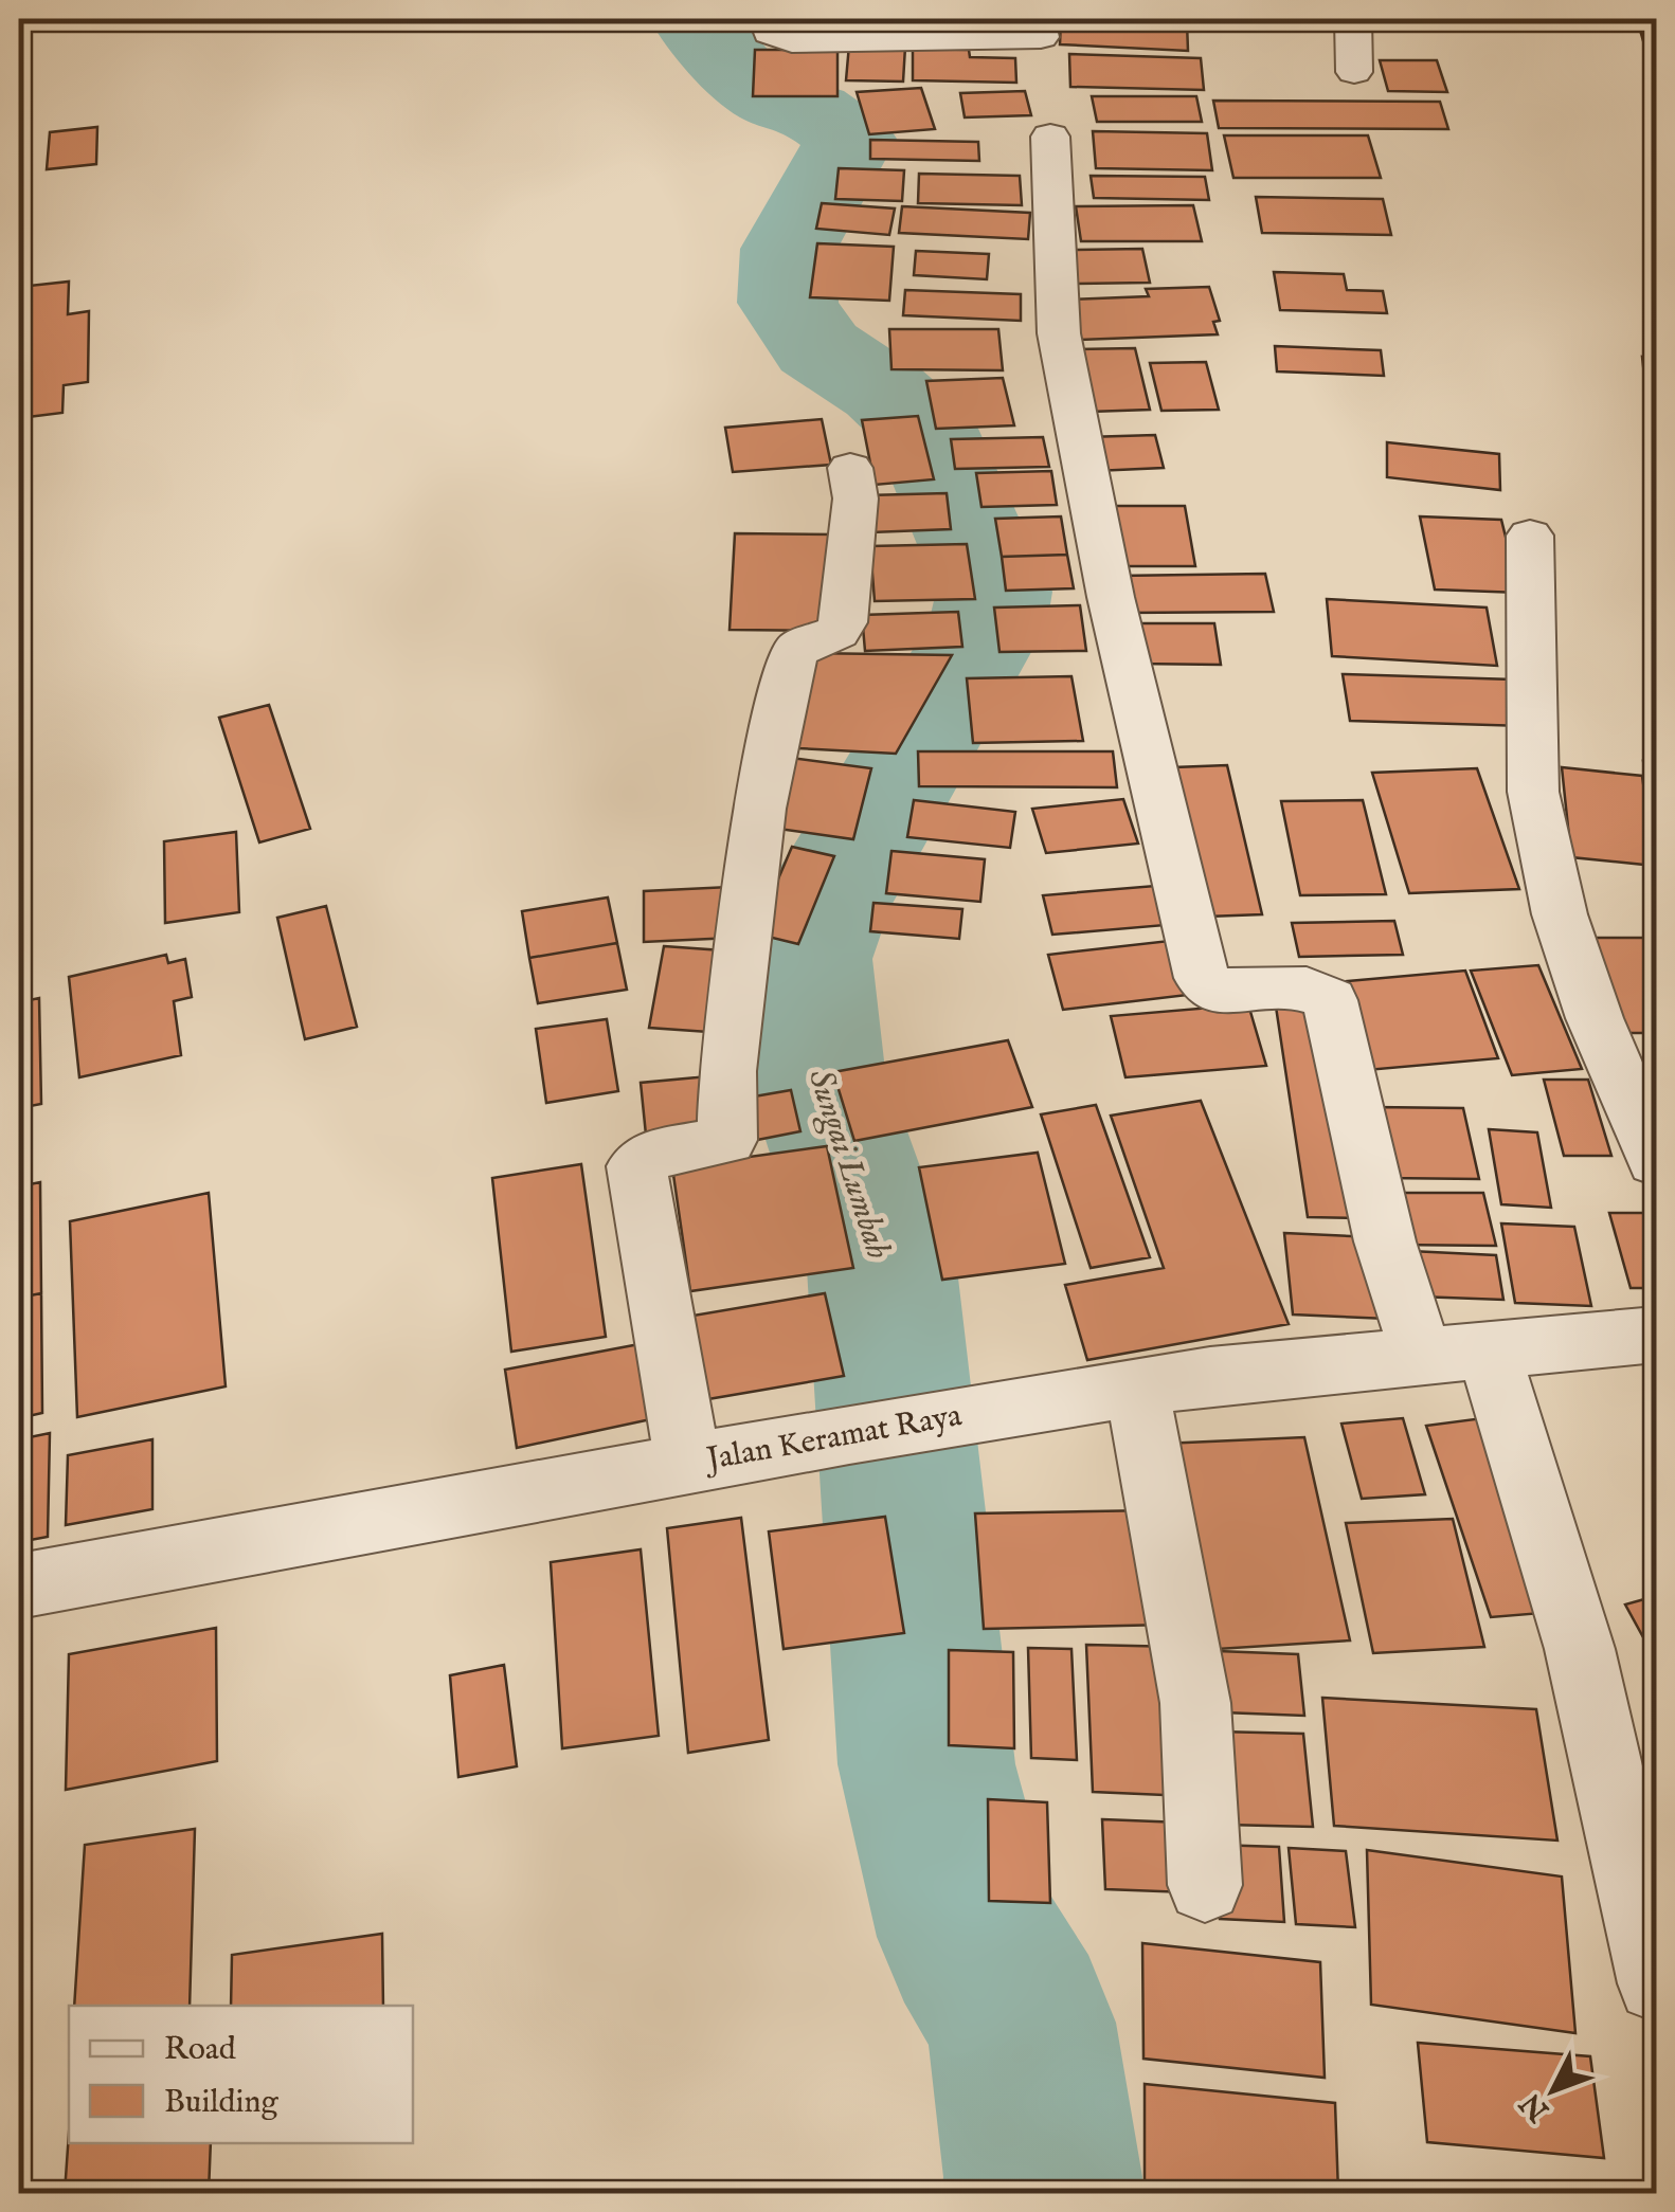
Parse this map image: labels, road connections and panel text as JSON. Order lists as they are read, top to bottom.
{
  "streets": {
    "street": ["Jalan Keramat Raya"]
  },
  "water": ["Sungai Lumbah"],
  "legend": ["Road", "Building"],
  "north": "bottom left"
}
